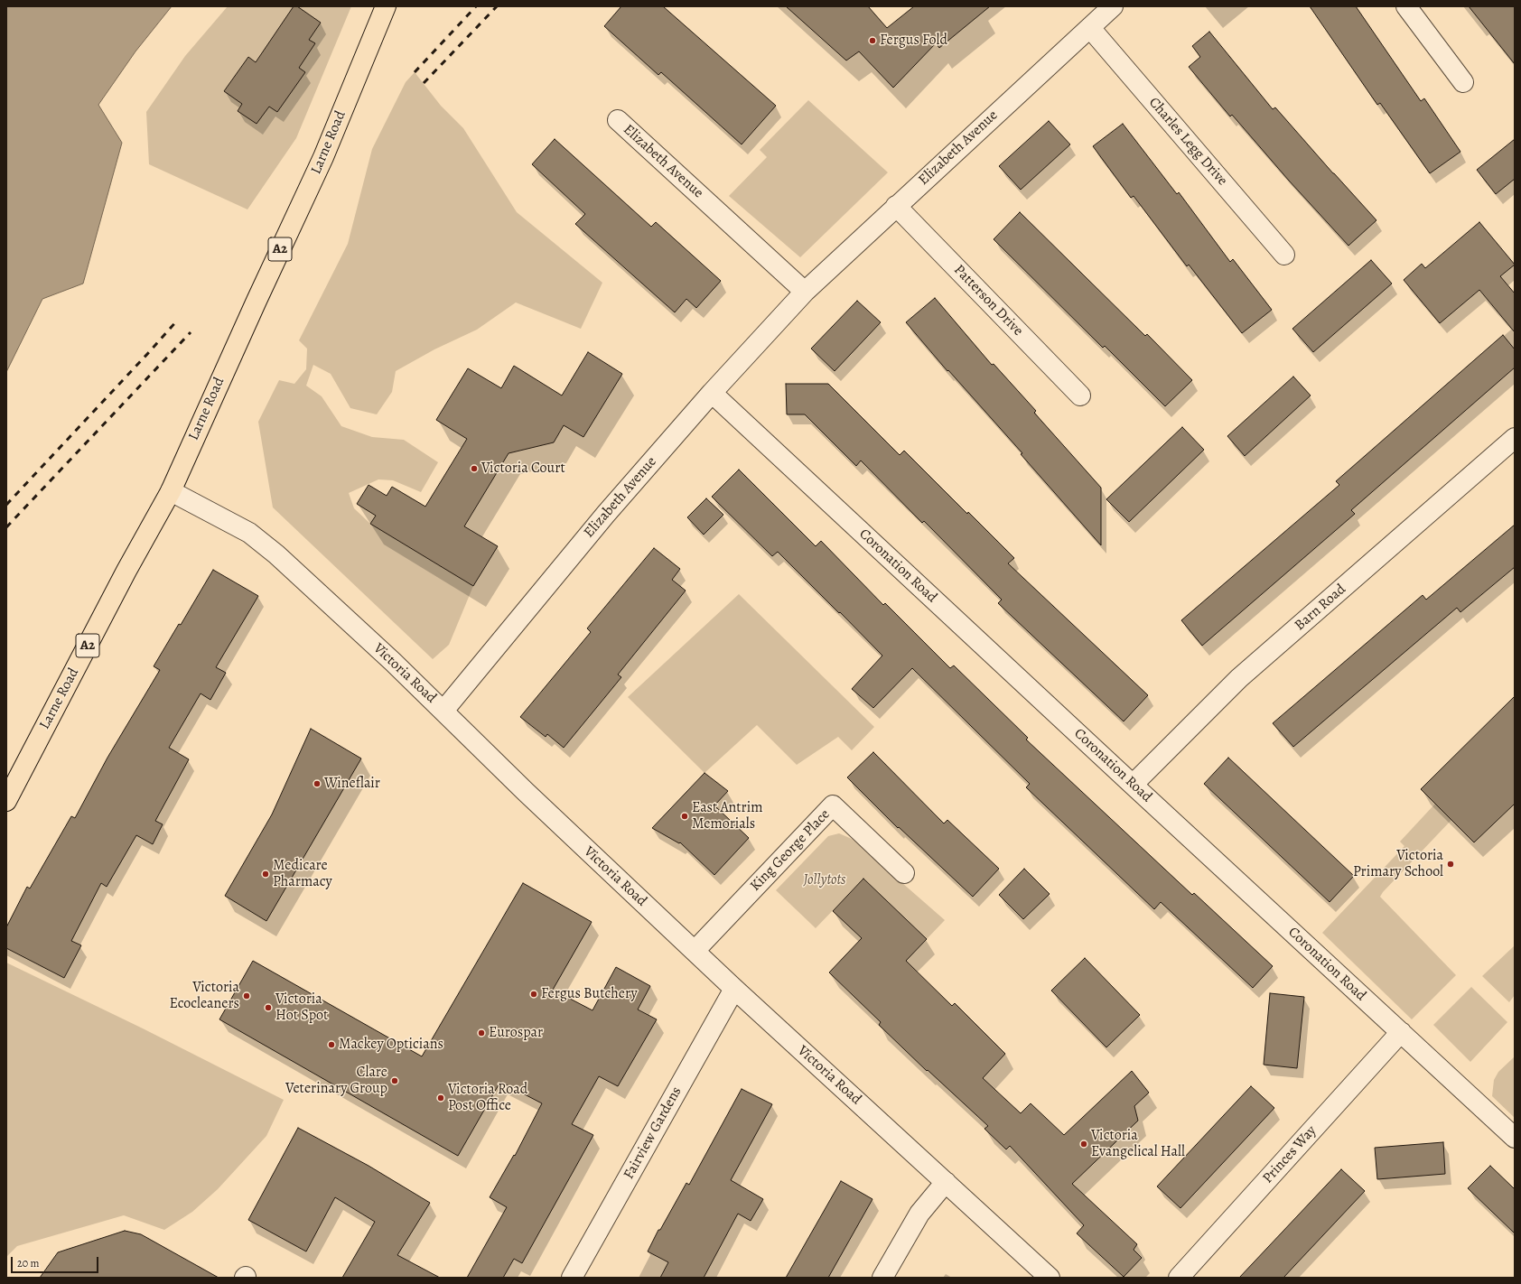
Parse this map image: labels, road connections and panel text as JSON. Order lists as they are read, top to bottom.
{
  "streets": {
    "main road": ["Larne Road", "A2"],
    "street": [
      "Charles Legg Drive",
      "Elizabeth Avenue",
      "Patterson Drive",
      "Coronation Road",
      "Barn Road",
      "Victoria Road",
      "King George Place",
      "Fairview Gardens",
      "Princes Way"
    ]
  },
  "crossings": [
    ["Charles Legg Drive", "Elizabeth Avenue"],
    ["Larne Road", "Victoria Road"],
    ["Elizabeth Avenue", "Patterson Drive"],
    ["Elizabeth Avenue", "Coronation Road"],
    ["Elizabeth Avenue", "Victoria Road"],
    ["Coronation Road", "Barn Road"],
    ["Coronation Road", "Princes Way"],
    ["Victoria Road", "King George Place"],
    ["Victoria Road", "Fairview Gardens"]
  ],
  "parks": ["Jollytots"],
  "places": [
    "Fergus Fold",
    "Victoria Court",
    "Wineflair",
    "East Antrim Memorials",
    "Victoria Primary School",
    "Medicare Pharmacy",
    "Fergus Butchery",
    "Victoria Ecocleaners",
    "Victoria Hot Spot",
    "Eurospar",
    "Mackey Opticians",
    "Clare Veterinary Group",
    "Victoria Road Post Office",
    "Victoria Evangelical Hall"
  ],
  "scale_bar": "20 m"
}
